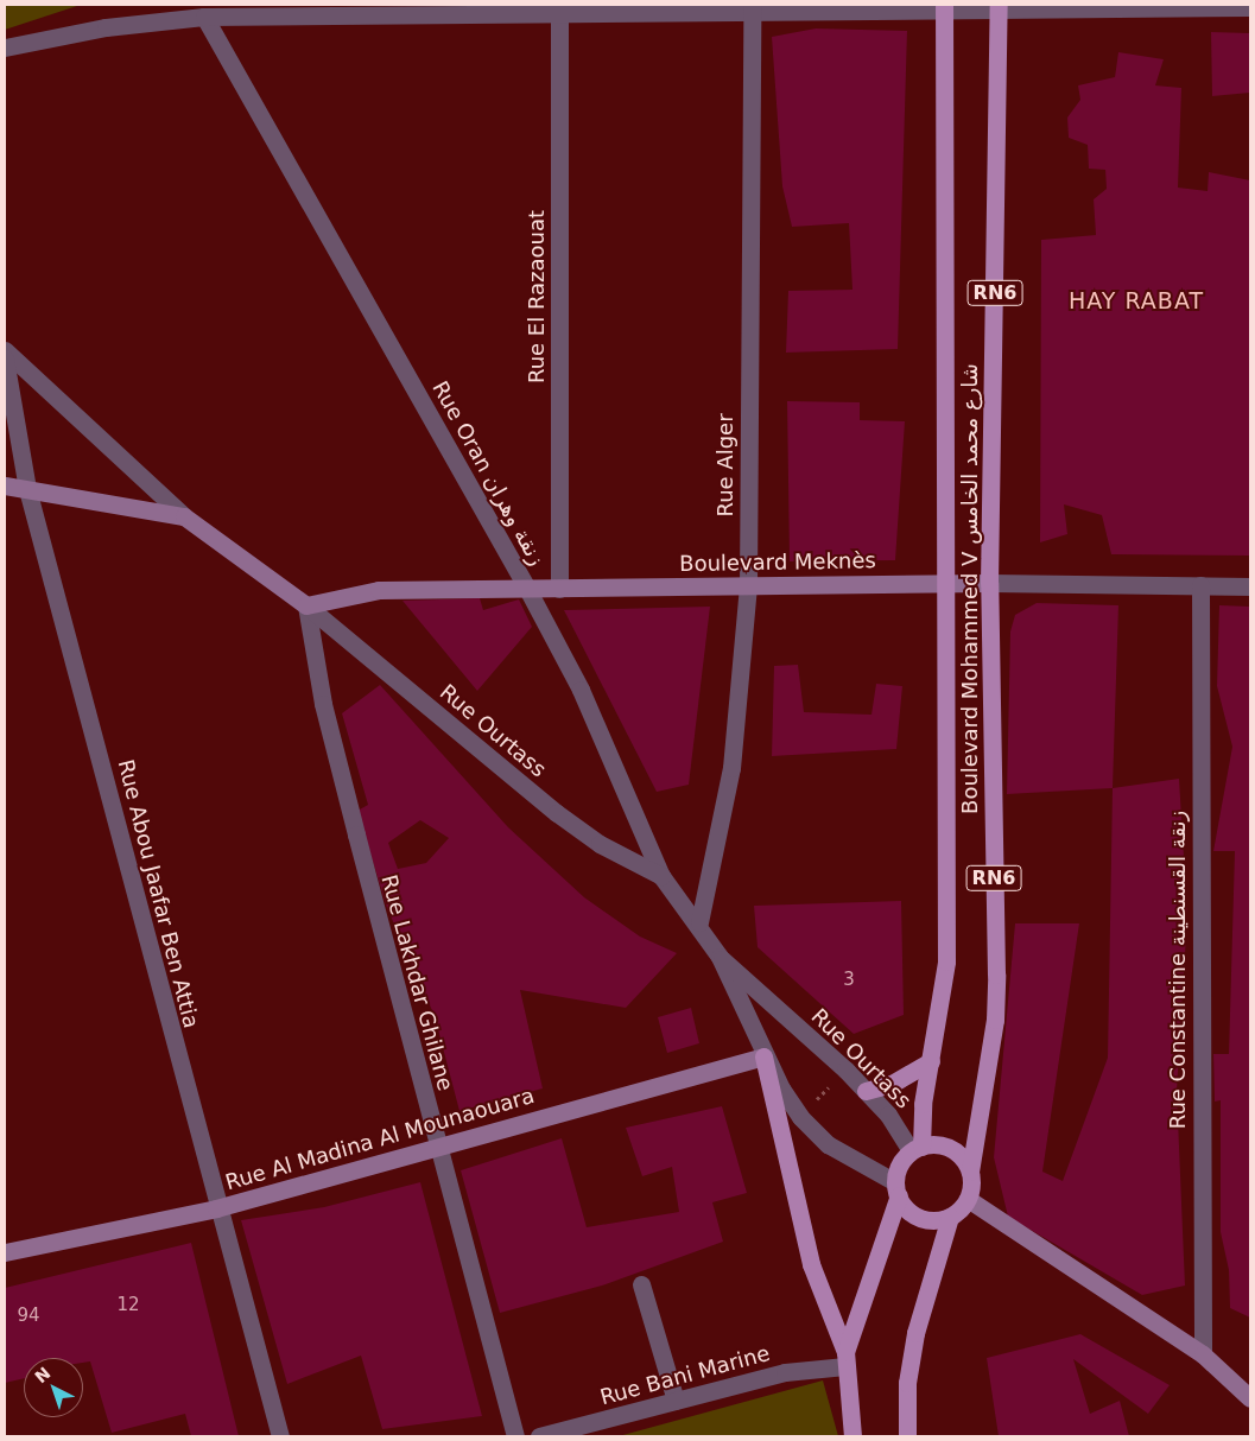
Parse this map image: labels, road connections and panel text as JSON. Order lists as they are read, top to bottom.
{
  "streets": {
    "main road": ["RN6", "Boulevard Mohammed V شارع محمد الخامس"],
    "street": [
      "Rue El Razaouat",
      "Rue Alger",
      "Rue Oran زنقة وهران",
      "Boulevard Meknès",
      "Rue Ourtass",
      "Rue Abou Jaafar Ben Attia",
      "Rue Constantine زنقة القسنطينة",
      "Rue Lakhdar Ghilane",
      "Rue Al Madina Al Mounaouara",
      "Rue Bani Marine"
    ]
  },
  "crossings": [
    ["RN6", "Boulevard Mohammed V شارع محمد الخامس"],
    ["RN6", "Rue Ourtass"],
    ["RN6", "Rue Bani Marine"],
    ["Rue El Razaouat", "Boulevard Meknès"],
    ["Rue Alger", "Rue Oran زنقة وهران"],
    ["Rue Alger", "Boulevard Meknès"],
    ["Rue Oran زنقة وهران", "Boulevard Meknès"],
    ["Rue Oran زنقة وهران", "Rue Ourtass"],
    ["Boulevard Meknès", "Boulevard Mohammed V شارع محمد الخامس"],
    ["Boulevard Meknès", "Rue Ourtass"],
    ["Boulevard Meknès", "Rue Constantine زنقة القسنطينة"],
    ["Boulevard Meknès", "Rue Lakhdar Ghilane"],
    ["Boulevard Mohammed V شارع محمد الخامس", "Rue Ourtass"],
    ["Rue Ourtass", "Rue Lakhdar Ghilane"],
    ["Rue Abou Jaafar Ben Attia", "Rue Al Madina Al Mounaouara"],
    ["Rue Lakhdar Ghilane", "Rue Al Madina Al Mounaouara"]
  ],
  "districts": ["HAY RABAT"],
  "house_numbers": ["3", "12", "94"],
  "north": "top left"
}
